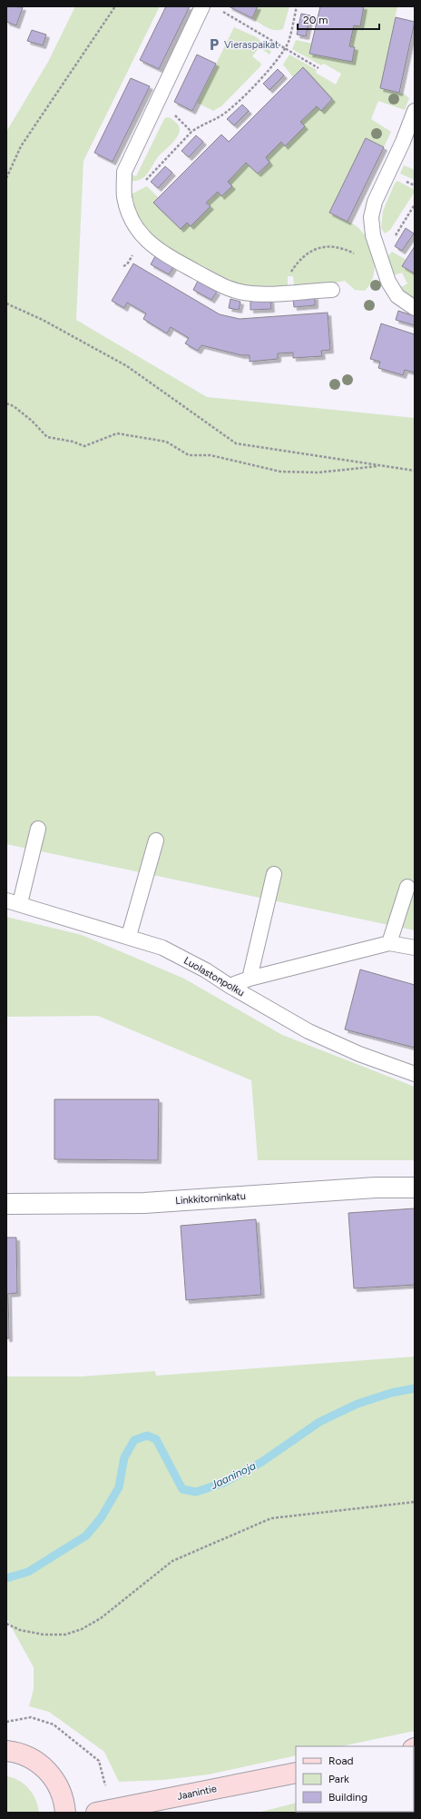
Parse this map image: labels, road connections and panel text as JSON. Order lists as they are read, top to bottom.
{
  "streets": {
    "main road": ["Jaanintie"],
    "street": ["Linkkitorninkatu"],
    "lane": ["Luolastonpolku"]
  },
  "water": ["Jaaninoja"],
  "places": {
    "parking": ["Vieraspaikat"]
  },
  "legend": ["Road", "Park", "Building"],
  "scale_bar": "20 m"
}
